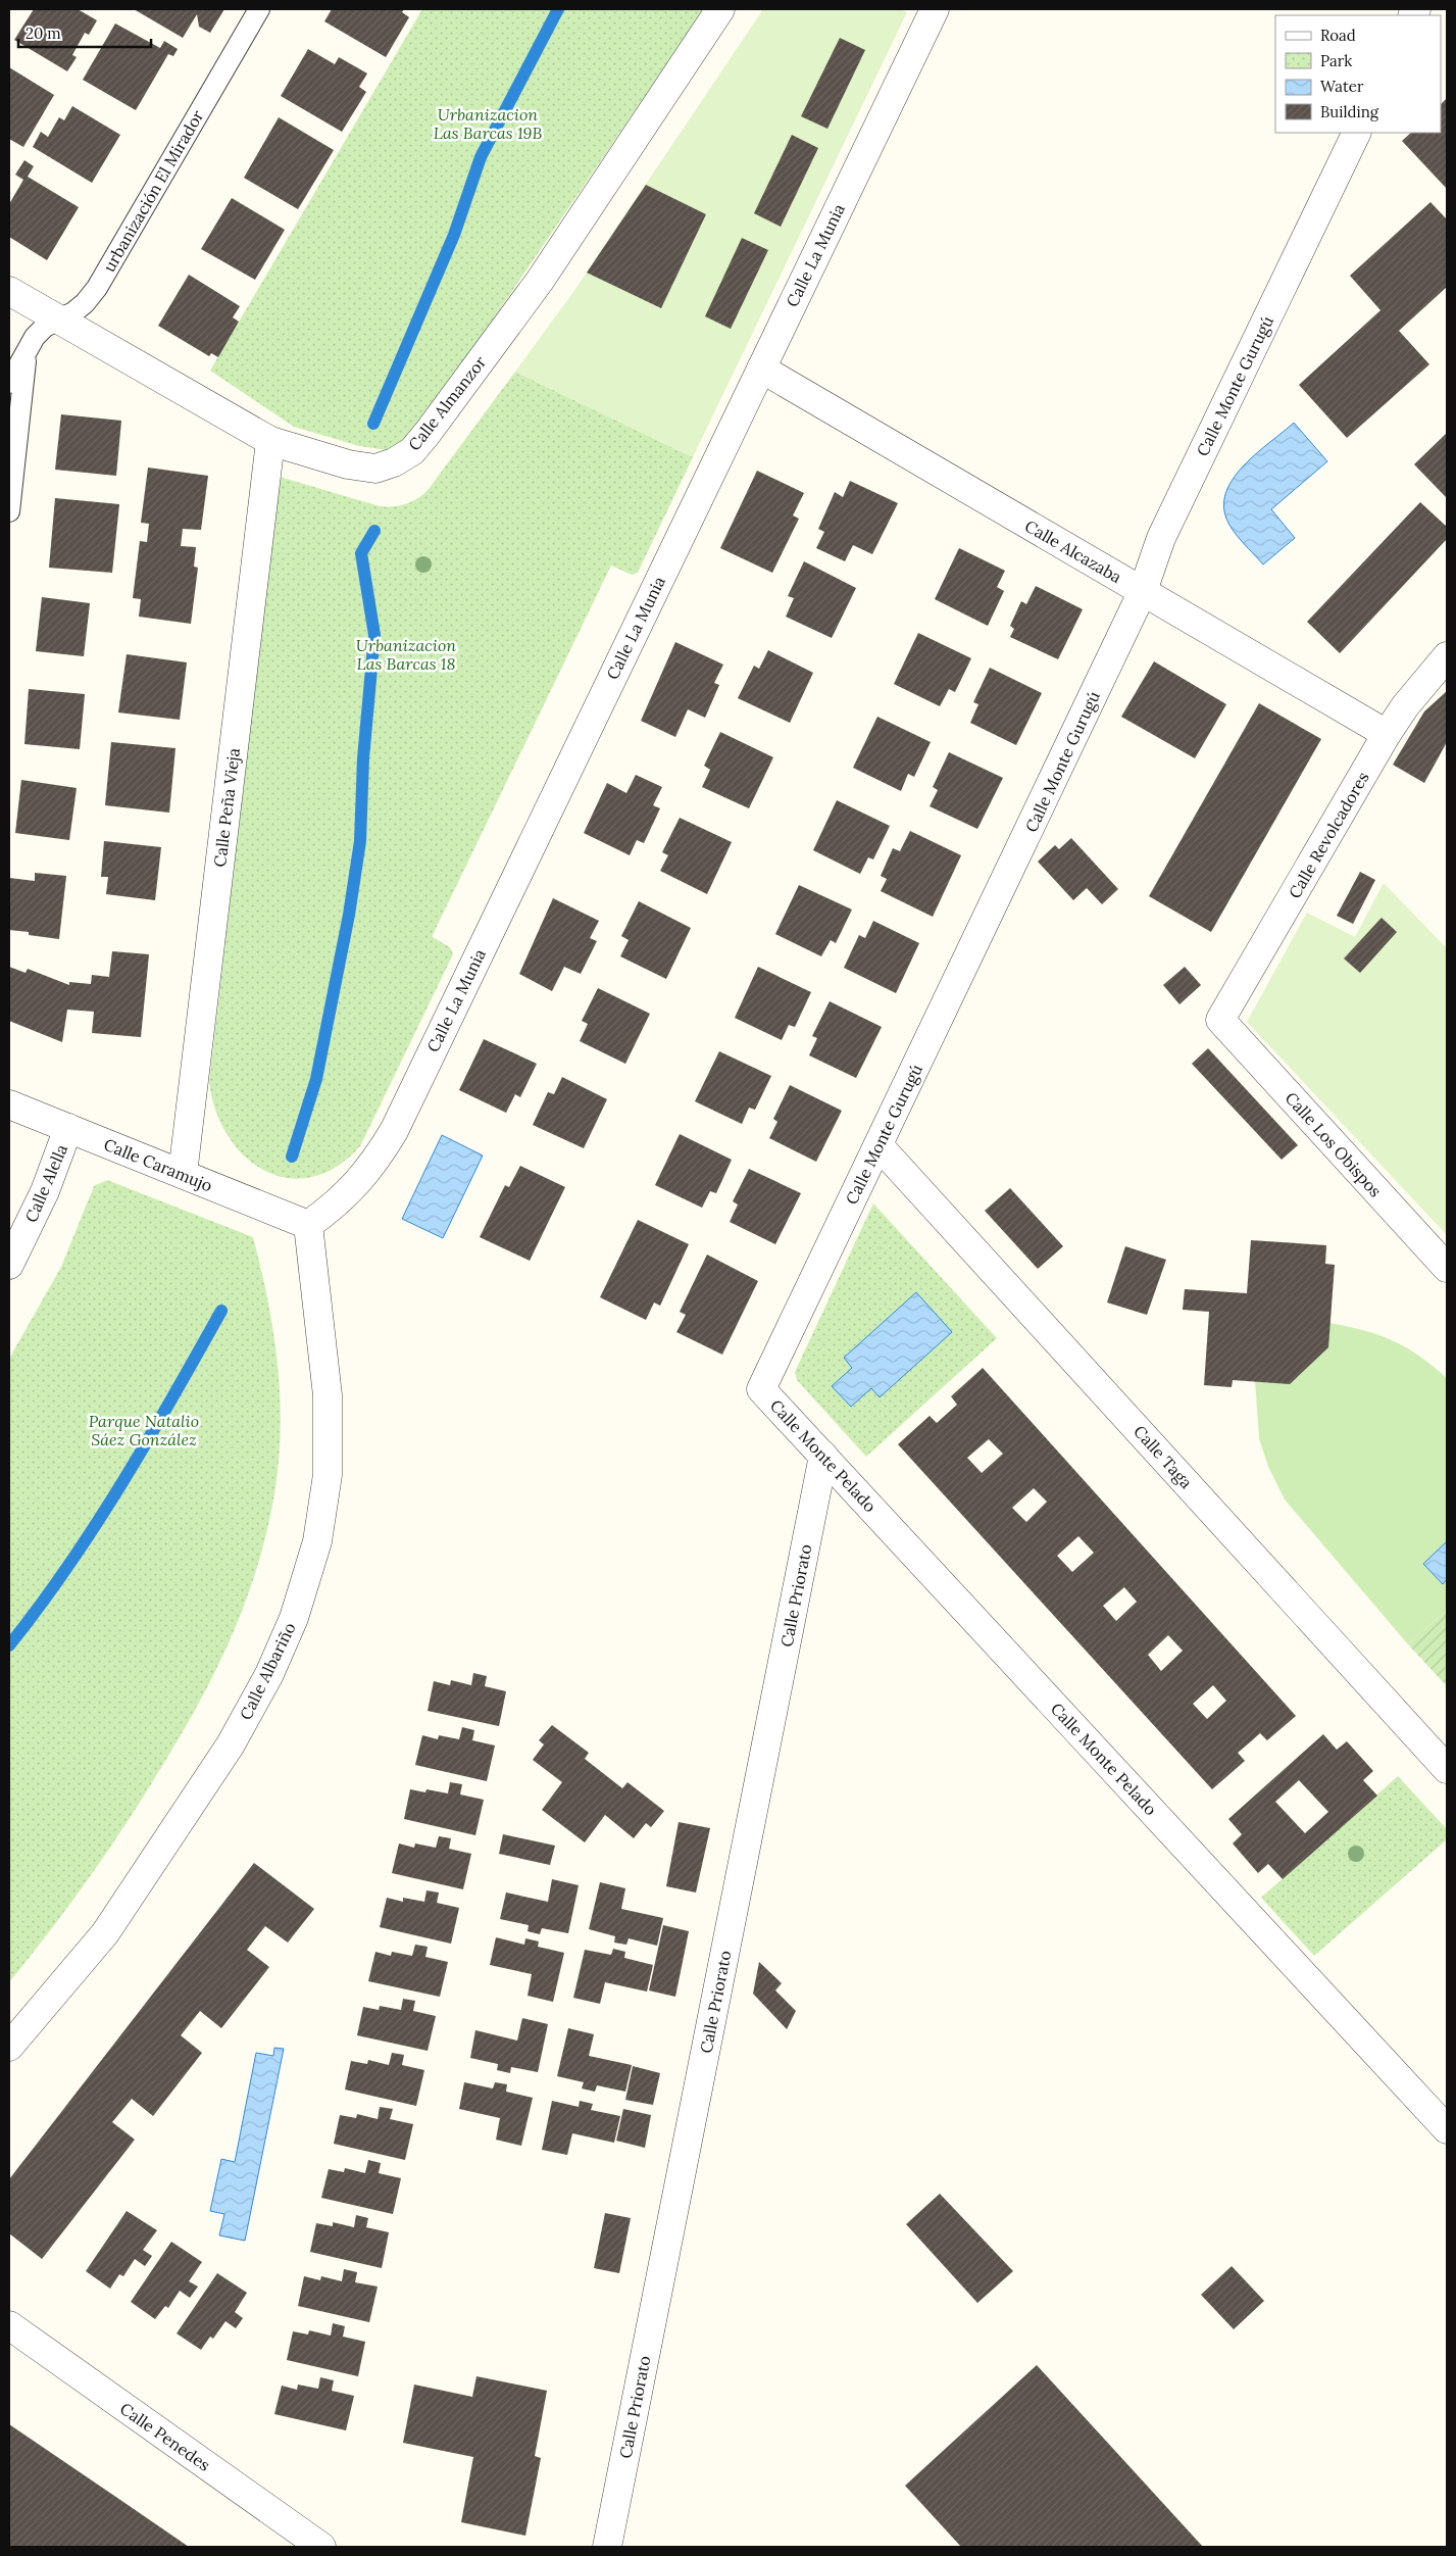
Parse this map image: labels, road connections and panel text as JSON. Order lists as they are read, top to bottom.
{
  "streets": {
    "street": [
      "Calle La Munia",
      "Calle Monte Gurugú",
      "Calle Almanzor",
      "Calle Alcazaba",
      "Calle Peña Vieja",
      "Calle Revolcadores",
      "Calle Los Obispos",
      "Calle Caramujo",
      "Calle Alella",
      "Calle Monte Pelado",
      "Calle Taga",
      "Calle Priorato",
      "Calle Albariño",
      "Calle Penedes"
    ],
    "lane": ["urbanización El Mirador"]
  },
  "crossings": [
    ["urbanización El Mirador", "Calle Almanzor"],
    ["Calle La Munia", "Calle Alcazaba"],
    ["Calle La Munia", "Calle Caramujo"],
    ["Calle La Munia", "Calle Albariño"],
    ["Calle Monte Gurugú", "Calle Alcazaba"],
    ["Calle Monte Gurugú", "Calle Monte Pelado"],
    ["Calle Monte Gurugú", "Calle Taga"],
    ["Calle Almanzor", "Calle Peña Vieja"],
    ["Calle Alcazaba", "Calle Revolcadores"],
    ["Calle Peña Vieja", "Calle Caramujo"],
    ["Calle Revolcadores", "Calle Los Obispos"],
    ["Calle Caramujo", "Calle Alella"],
    ["Calle Caramujo", "Calle Albariño"],
    ["Calle Monte Pelado", "Calle Priorato"]
  ],
  "parks": ["Urbanizacion Las Barcas 19B", "Urbanizacion Las Barcas 18", "Parque Natalio Sáez González"],
  "legend": [
    "Road",
    "Park",
    "Water",
    "Building"
  ],
  "scale_bar": "20 m"
}
